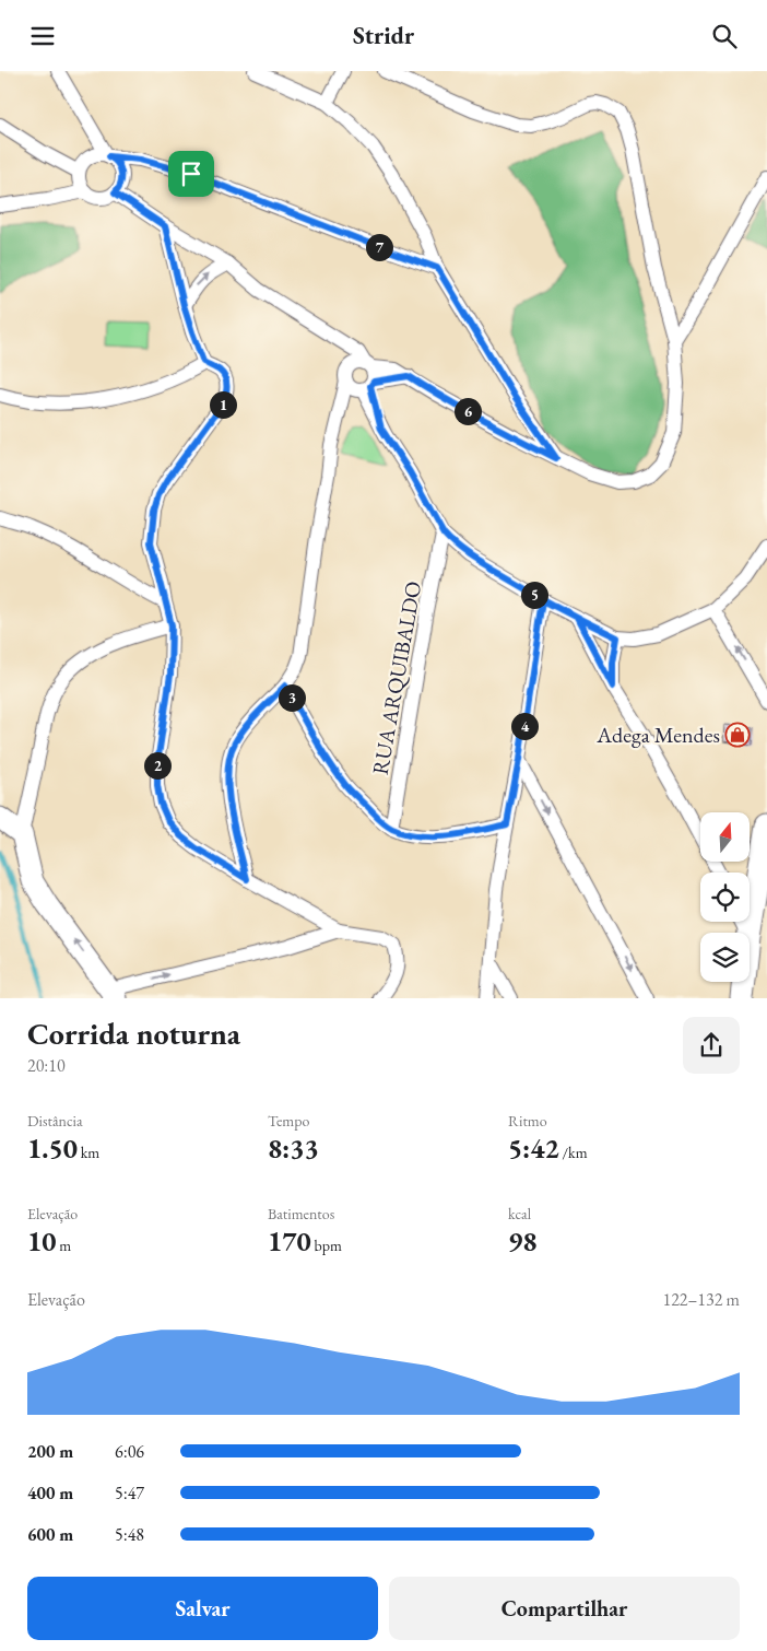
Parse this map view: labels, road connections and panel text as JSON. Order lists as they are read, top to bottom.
{
  "streets": {
    "street": ["RUA ARQUIBALDO"]
  },
  "places": {
    "shop": ["Adega Mendes"]
  },
  "north": "top",
  "page": {
    "header": "Stridr",
    "pins": [
      "7",
      "1",
      "6",
      "5",
      "3",
      "4",
      "2"
    ],
    "heading": ["Corrida noturna", "20:10"],
    "stats": [
      ["Distância", "1.50 km"],
      ["Tempo", "8:33"],
      ["Ritmo", "5:42 /km"],
      ["Elevação", "10 m"],
      ["Batimentos", "170 bpm"],
      ["kcal", "98"]
    ],
    "chart": ["Elevação", "122–132 m"],
    "list": [
      {
        "name": "200 m",
        "note": "6:06"
      },
      {
        "name": "400 m",
        "note": "5:47"
      },
      {
        "name": "600 m",
        "note": "5:48"
      }
    ],
    "buttons": ["Salvar", "Compartilhar"]
  }
}
